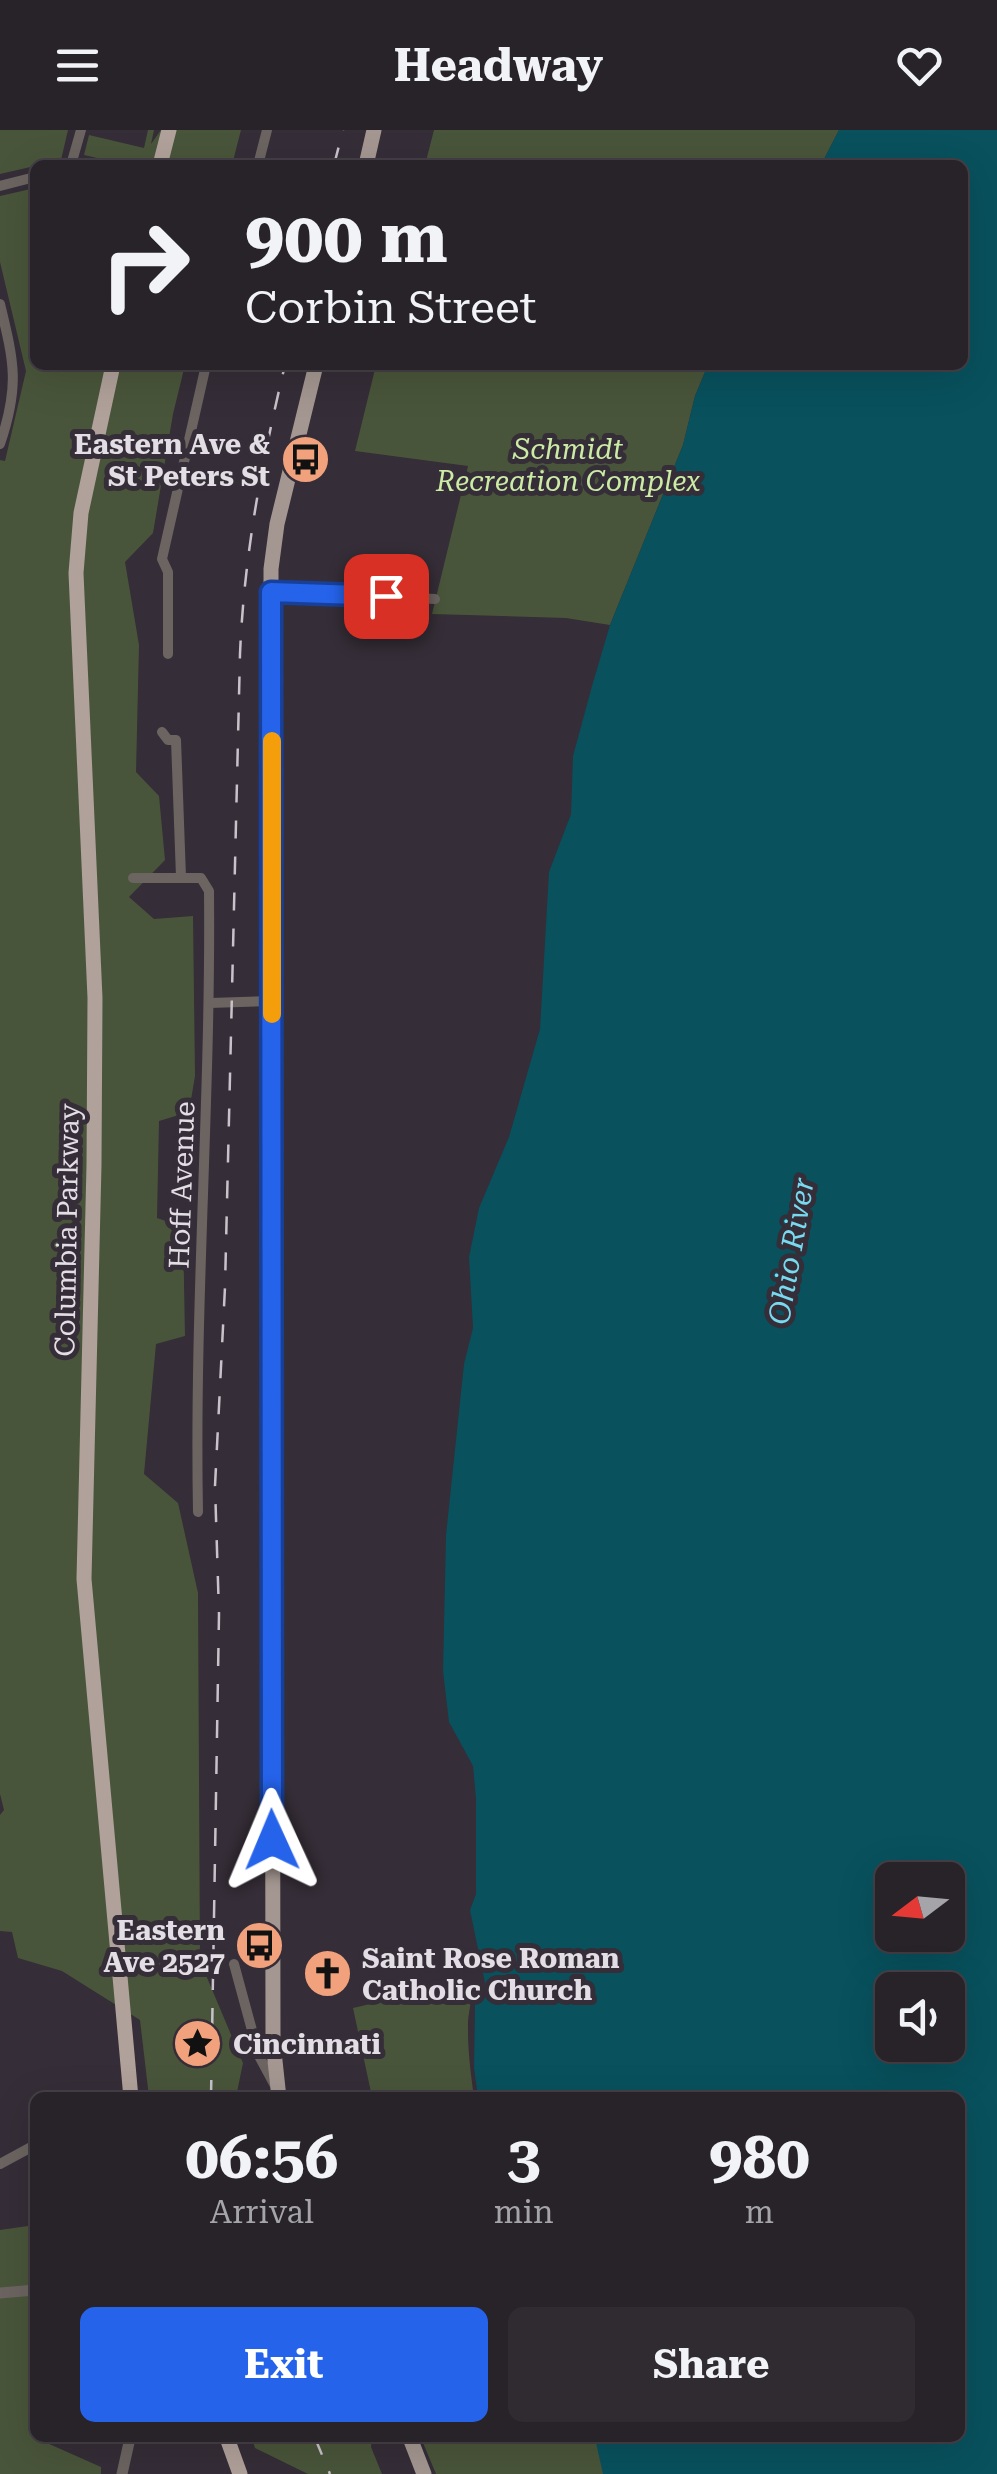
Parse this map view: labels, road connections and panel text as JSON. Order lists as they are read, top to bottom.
{
  "streets": {
    "highway": ["Columbia Parkway"],
    "street": ["Hoff Avenue"]
  },
  "water": ["Ohio River"],
  "parks": ["Schmidt Recreation Complex"],
  "places": {
    "bus stop": ["Eastern Ave & St Peters St", "Eastern Ave 2527"],
    "church": ["Saint Rose Roman Catholic Church"],
    "place": ["Cincinnati"]
  },
  "north": "left",
  "page": {
    "header": "Headway",
    "turn": ["900 m", "Corbin Street"],
    "eta": [
      "06:56",
      "Arrival",
      "3",
      "min",
      "980",
      "m"
    ],
    "buttons": ["Exit", "Share"]
  }
}
